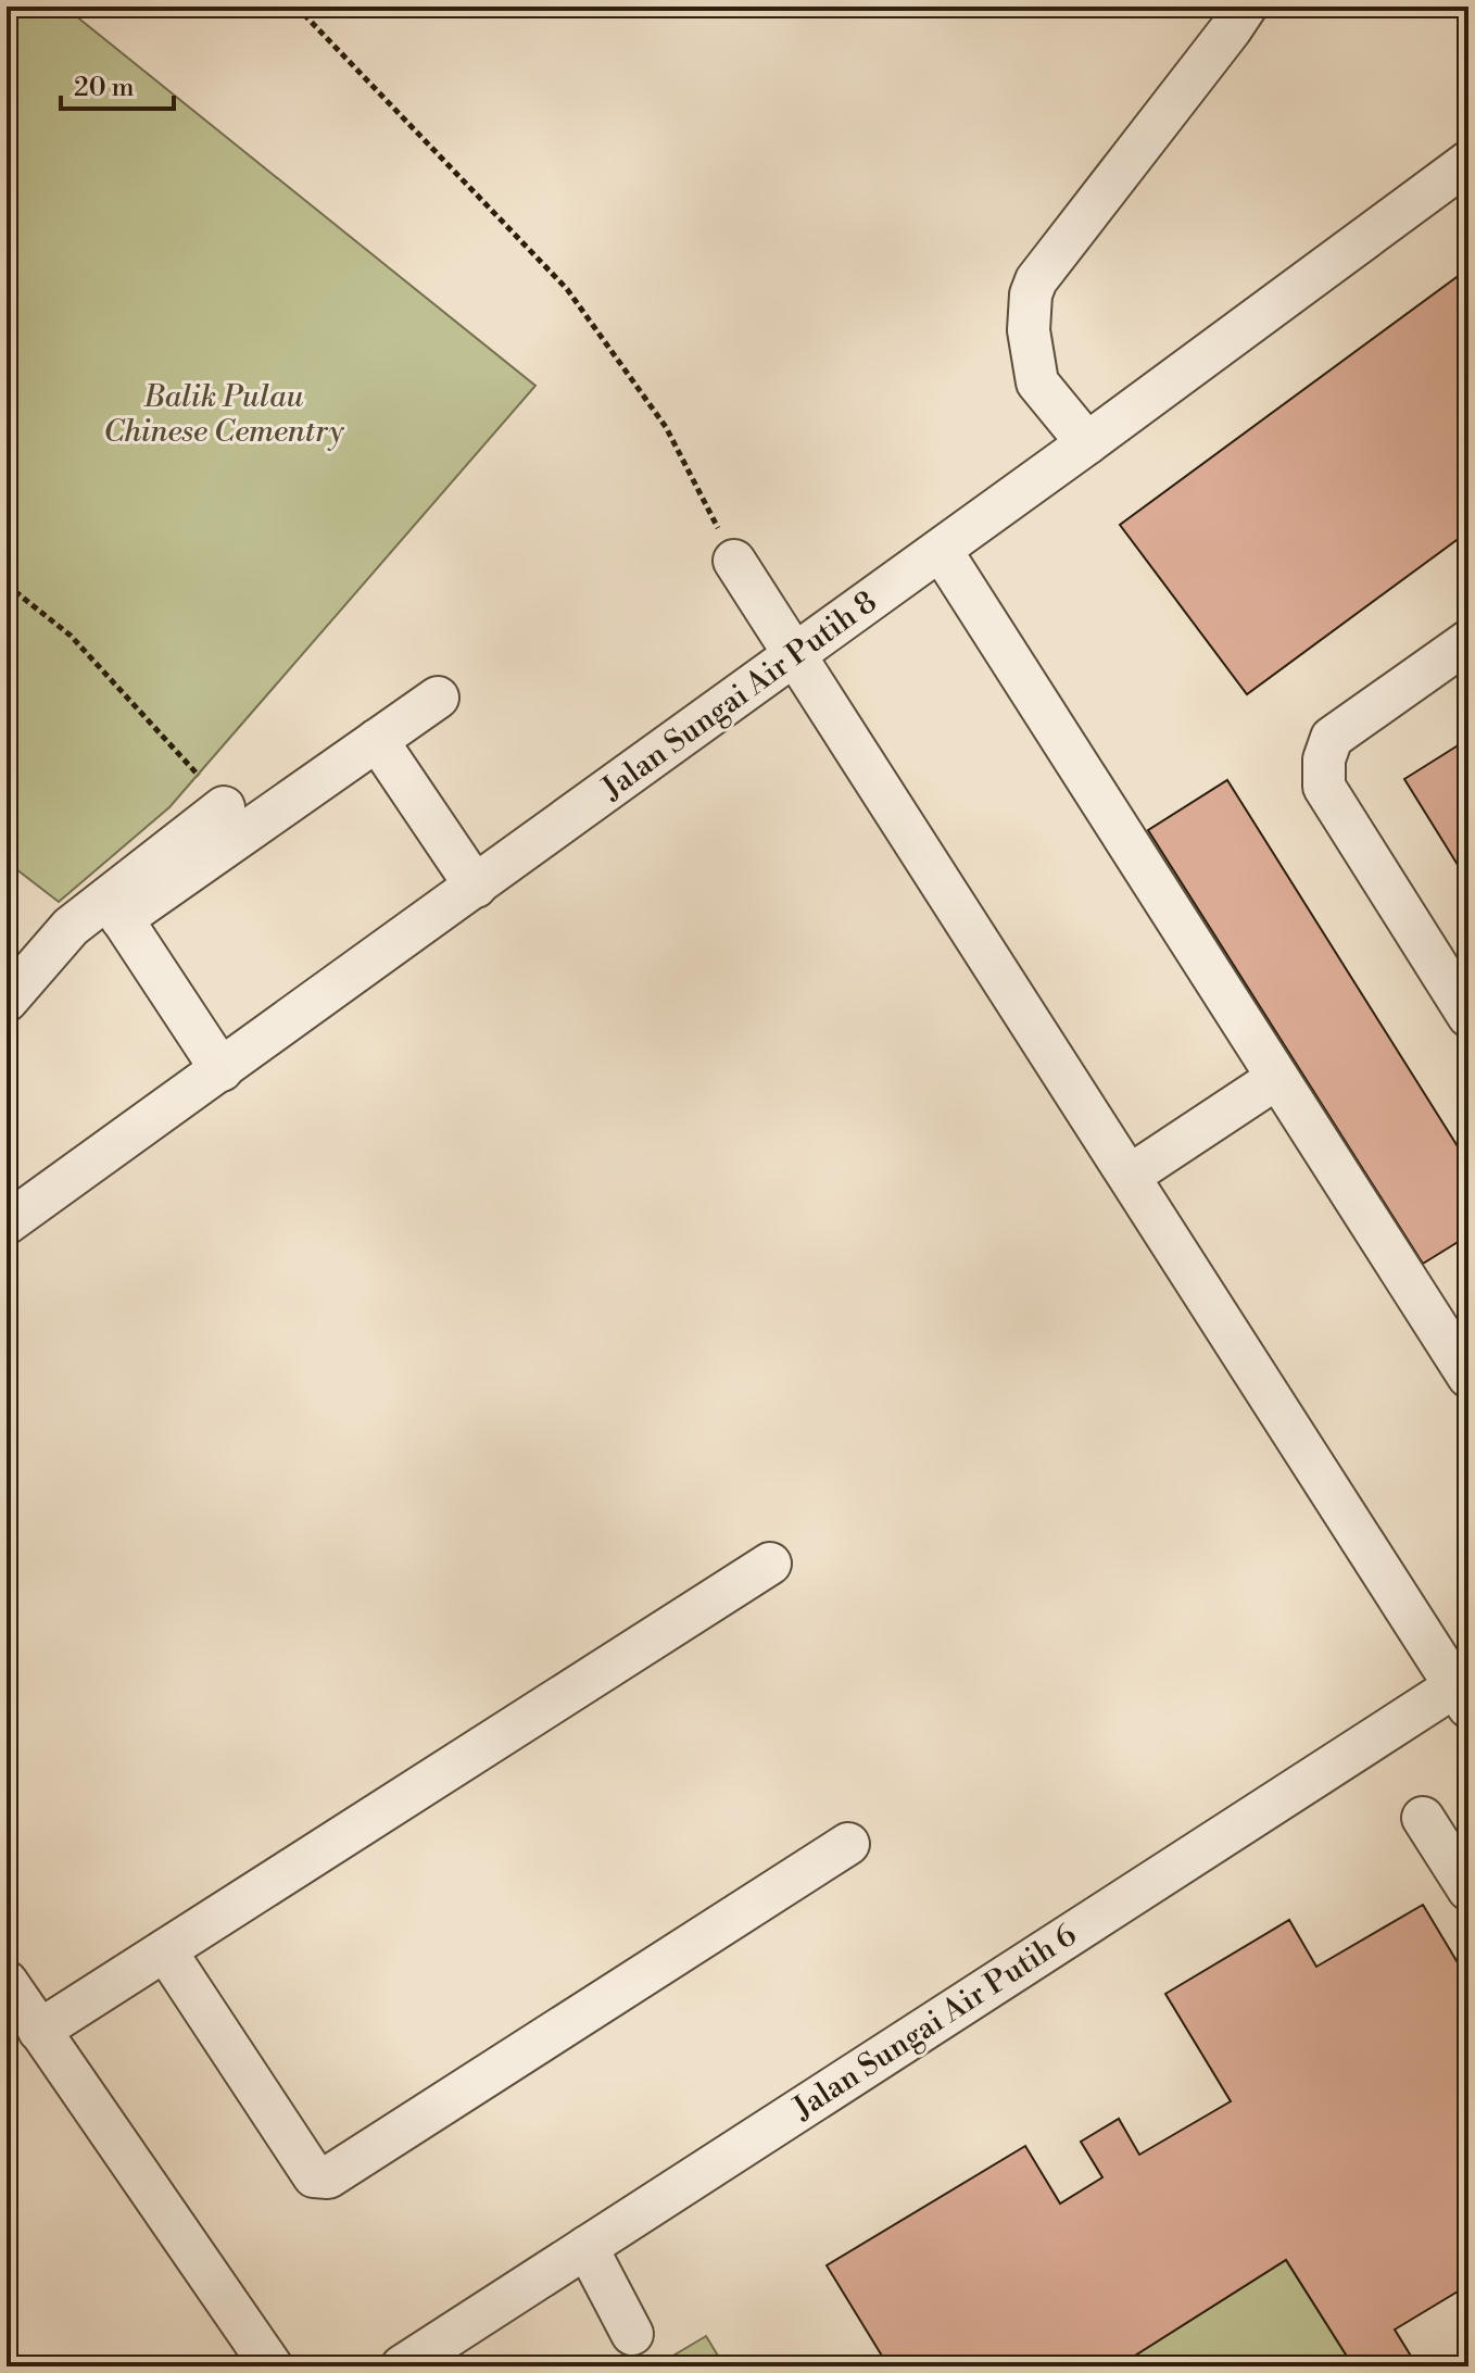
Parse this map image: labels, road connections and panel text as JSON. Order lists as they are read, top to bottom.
{
  "streets": {
    "street": ["Jalan Sungai Air Putih 8", "Jalan Sungai Air Putih 6"]
  },
  "parks": ["Balik Pulau Chinese Cementry"],
  "scale_bar": "20 m"
}
